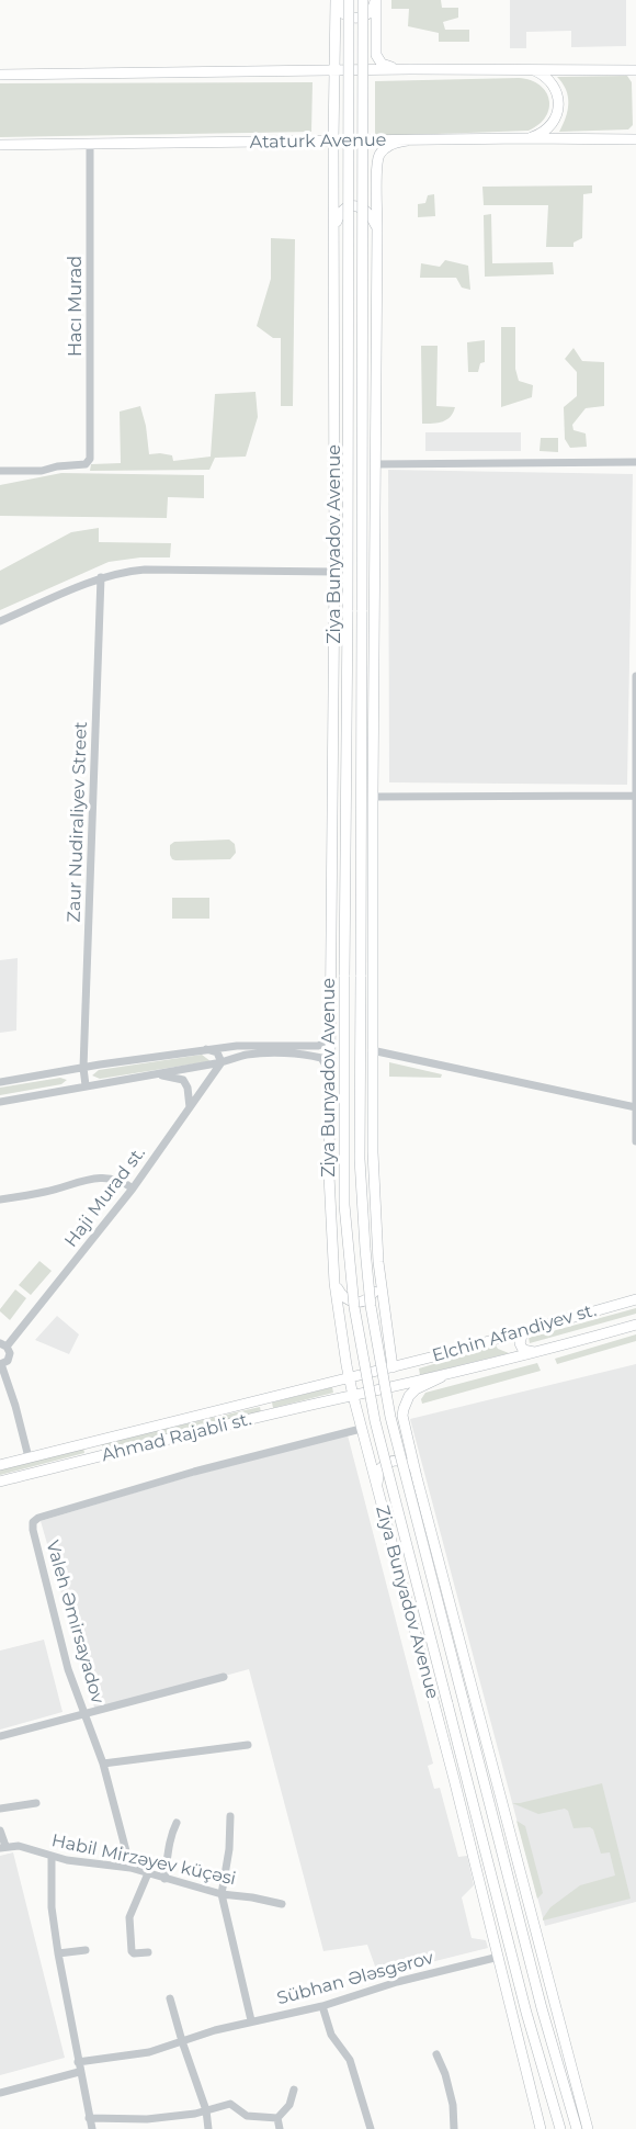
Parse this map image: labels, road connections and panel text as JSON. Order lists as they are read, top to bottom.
{
  "streets": {
    "main road": [
      "Ataturk Avenue",
      "Ziya Bunyadov Avenue",
      "Elchin Afandiyev st.",
      "Ahmad Rajabli st."
    ],
    "street": [
      "Hacı Murad",
      "Zaur Nudiraliyev Street",
      "Haji Murad st.",
      "Valeh Əmirsayadov",
      "Habil Mirzəyev küçəsi",
      "Sübhan Ələsgərov"
    ]
  },
  "crossings": [
    ["Ataturk Avenue", "Hacı Murad"],
    ["Ataturk Avenue", "Ziya Bunyadov Avenue"],
    ["Ziya Bunyadov Avenue", "Elchin Afandiyev st."],
    ["Ziya Bunyadov Avenue", "Ahmad Rajabli st."],
    ["Ziya Bunyadov Avenue", "Valeh Əmirsayadov"],
    ["Ziya Bunyadov Avenue", "Sübhan Ələsgərov"],
    ["Elchin Afandiyev st.", "Ahmad Rajabli st."],
    ["Valeh Əmirsayadov", "Habil Mirzəyev küçəsi"]
  ]
}
